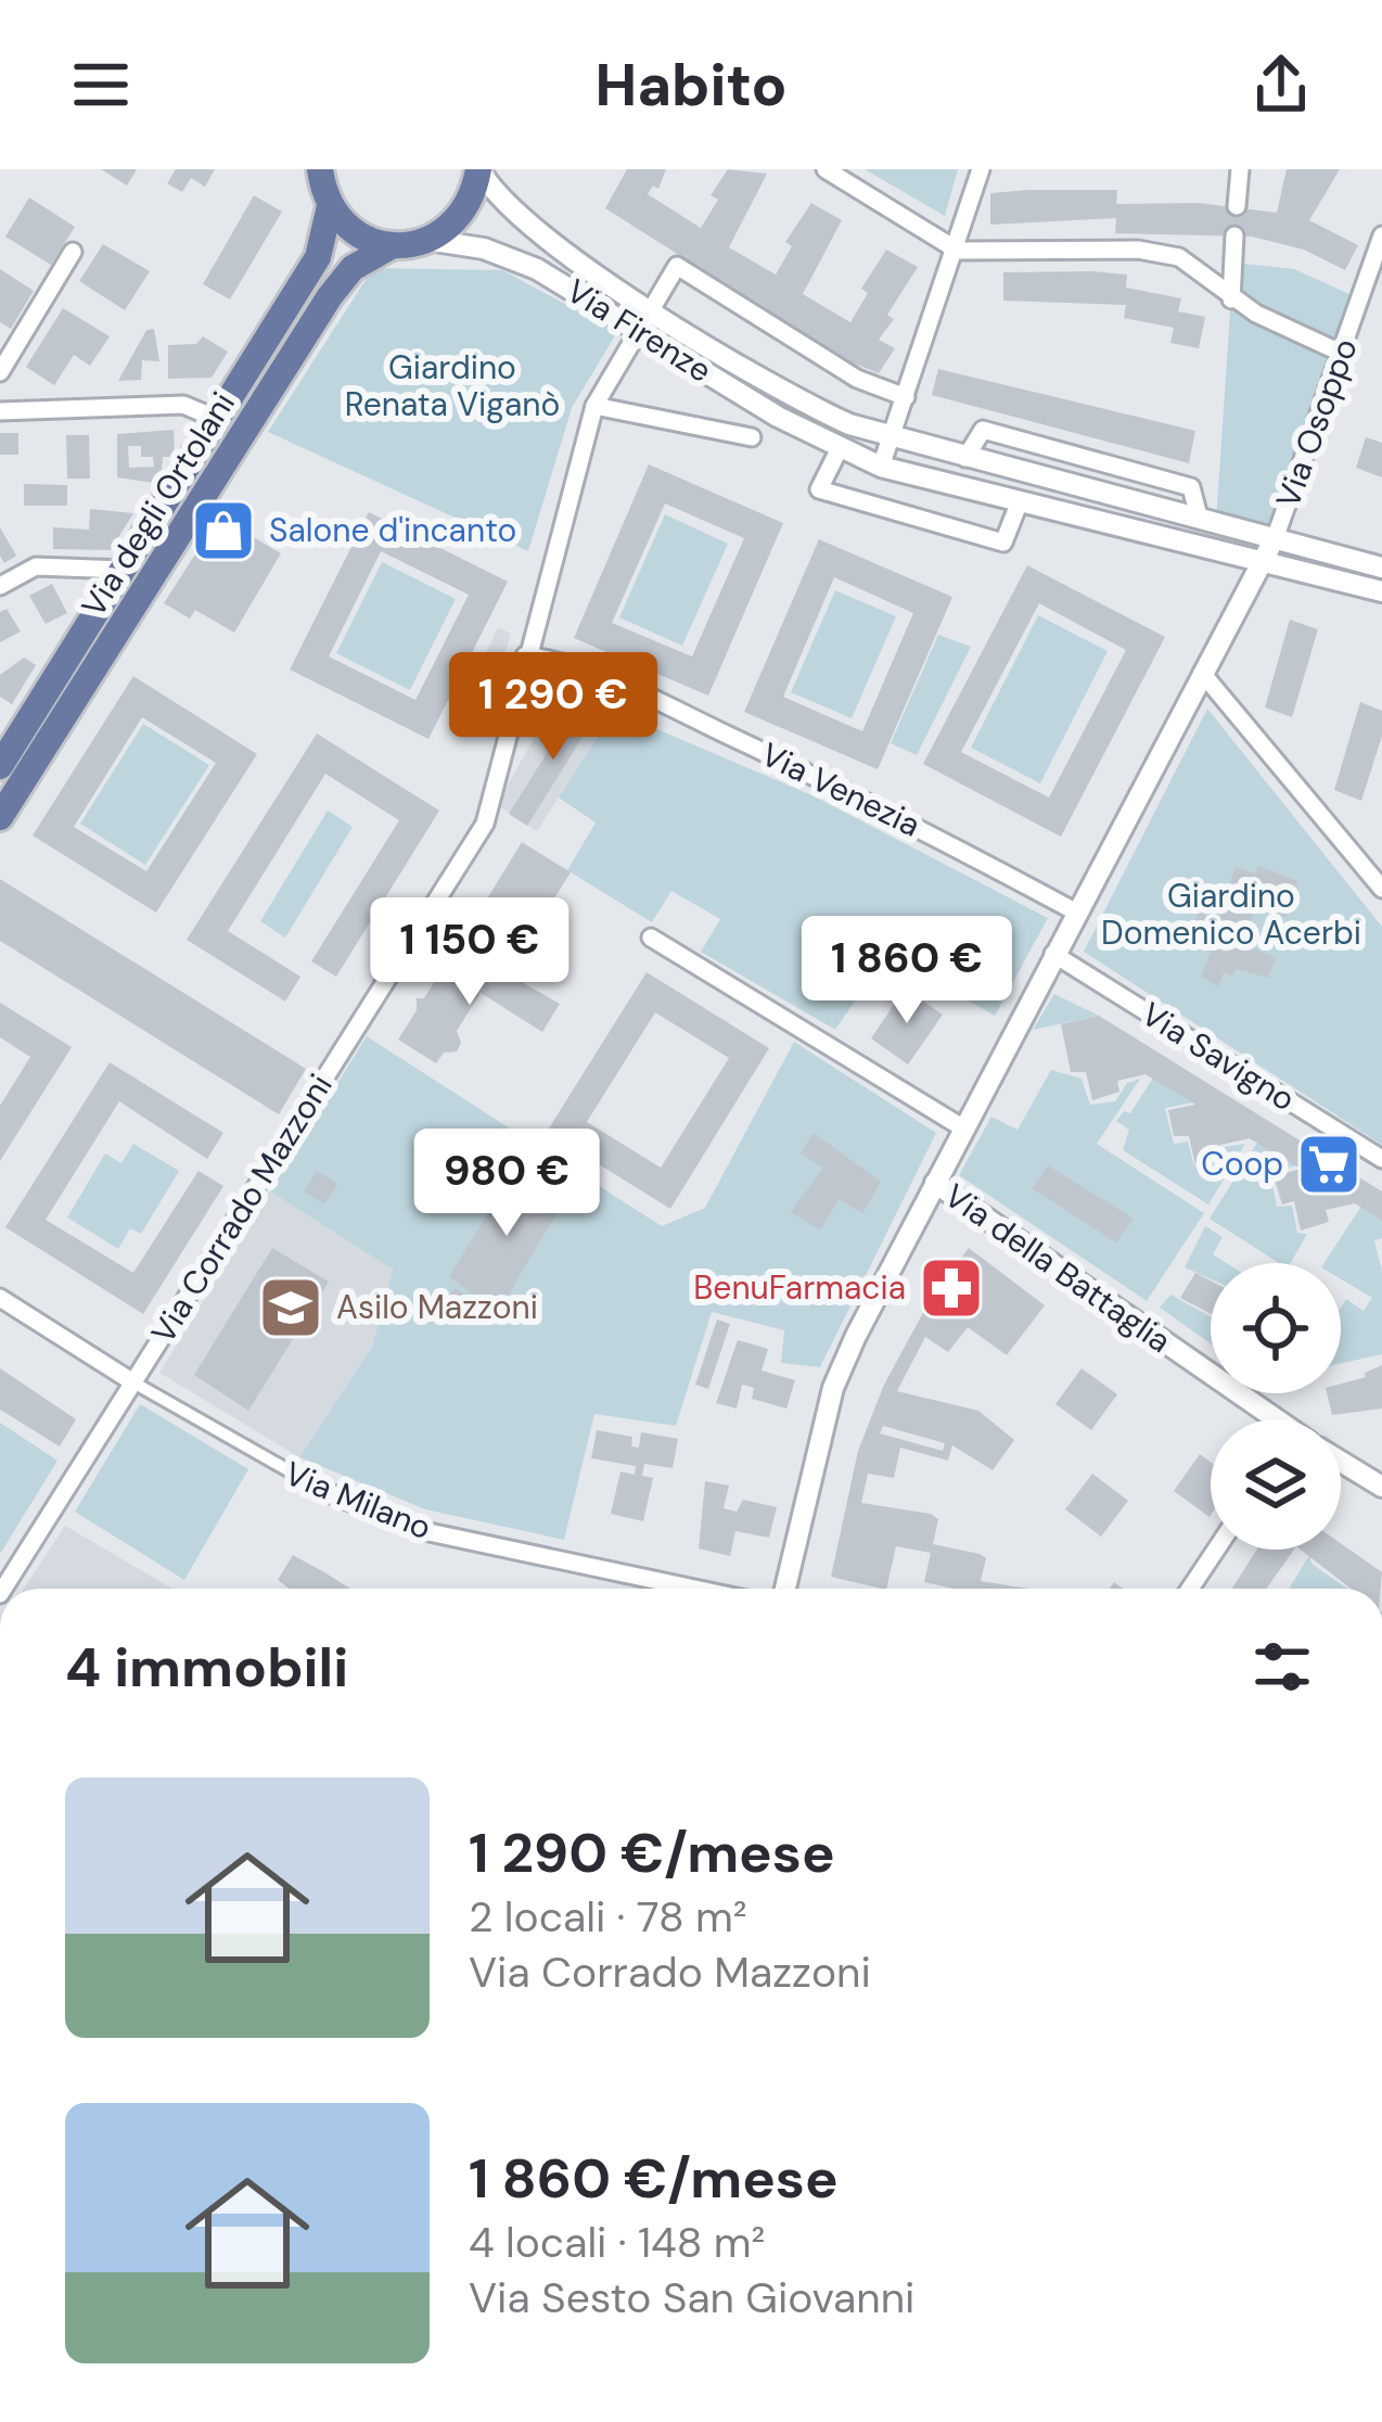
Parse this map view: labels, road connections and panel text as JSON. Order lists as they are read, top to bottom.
{
  "streets": {
    "main road": ["Via degli Ortolani"],
    "street": [
      "Via Firenze",
      "Via Osoppo",
      "Via Venezia",
      "Via Savigno",
      "Via Corrado Mazzoni",
      "Via della Battaglia",
      "Via Milano"
    ]
  },
  "crossings": [
    ["Via Firenze", "Via Osoppo"],
    ["Via Firenze", "Via Corrado Mazzoni"],
    ["Via Venezia", "Via Corrado Mazzoni"],
    ["Via Corrado Mazzoni", "Via Milano"]
  ],
  "parks": ["Giardino Renata Viganò", "Giardino Domenico Acerbi"],
  "places": {
    "shop": ["Salone d'incanto"],
    "supermarket": ["Coop"],
    "pharmacy": ["BenuFarmacia"],
    "school or university": ["Asilo Mazzoni"]
  },
  "page": {
    "header": "Habito",
    "price": [
      "1 290 €",
      "1 150 €",
      "1 860 €",
      "980 €"
    ],
    "heading": "4 immobili",
    "list": [
      {
        "name": "1 290 €/mese",
        "note": "2 locali · 78 m² · Via Corrado Mazzoni"
      },
      {
        "name": "1 860 €/mese",
        "note": "4 locali · 148 m² · Via Sesto San Giovanni"
      }
    ]
  }
}
